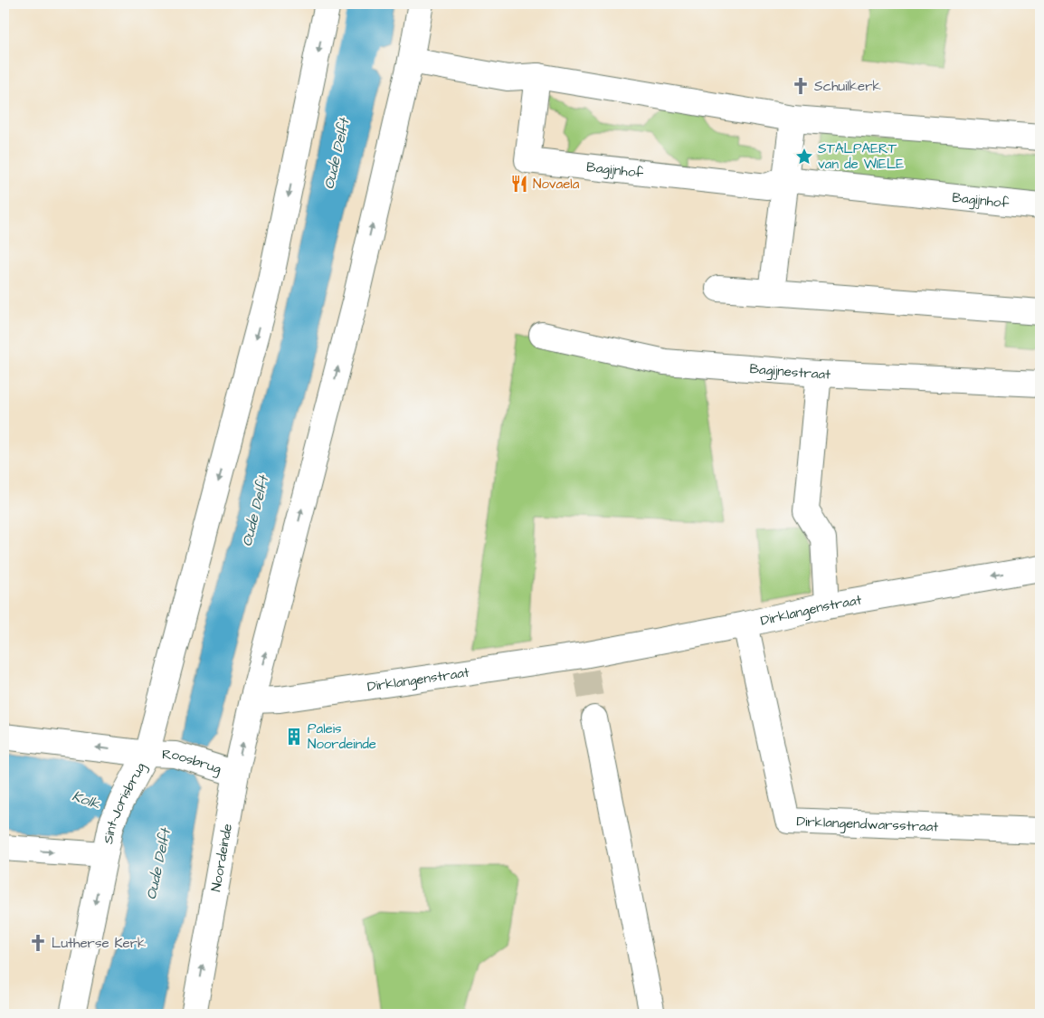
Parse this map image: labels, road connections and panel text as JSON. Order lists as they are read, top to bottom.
{
  "streets": {
    "street": [
      "Bagijnhof",
      "Bagijnestraat",
      "Dirklangenstraat",
      "Roosbrug",
      "Sint-Jorisbrug",
      "Dirklangendwarsstraat",
      "Noordeinde"
    ]
  },
  "crossings": [
    ["Dirklangenstraat", "Dirklangendwarsstraat"],
    ["Dirklangenstraat", "Noordeinde"],
    ["Roosbrug", "Sint-Jorisbrug"],
    ["Roosbrug", "Noordeinde"]
  ],
  "water": ["Oude Delft", "Kolk"],
  "places": {
    "church": ["Schuilkerk", "Lutherse Kerk"],
    "place": ["STALPAERT van de WIELE"],
    "restaurant": ["Novaela"],
    "building": ["Paleis Noordeinde"]
  }
}
